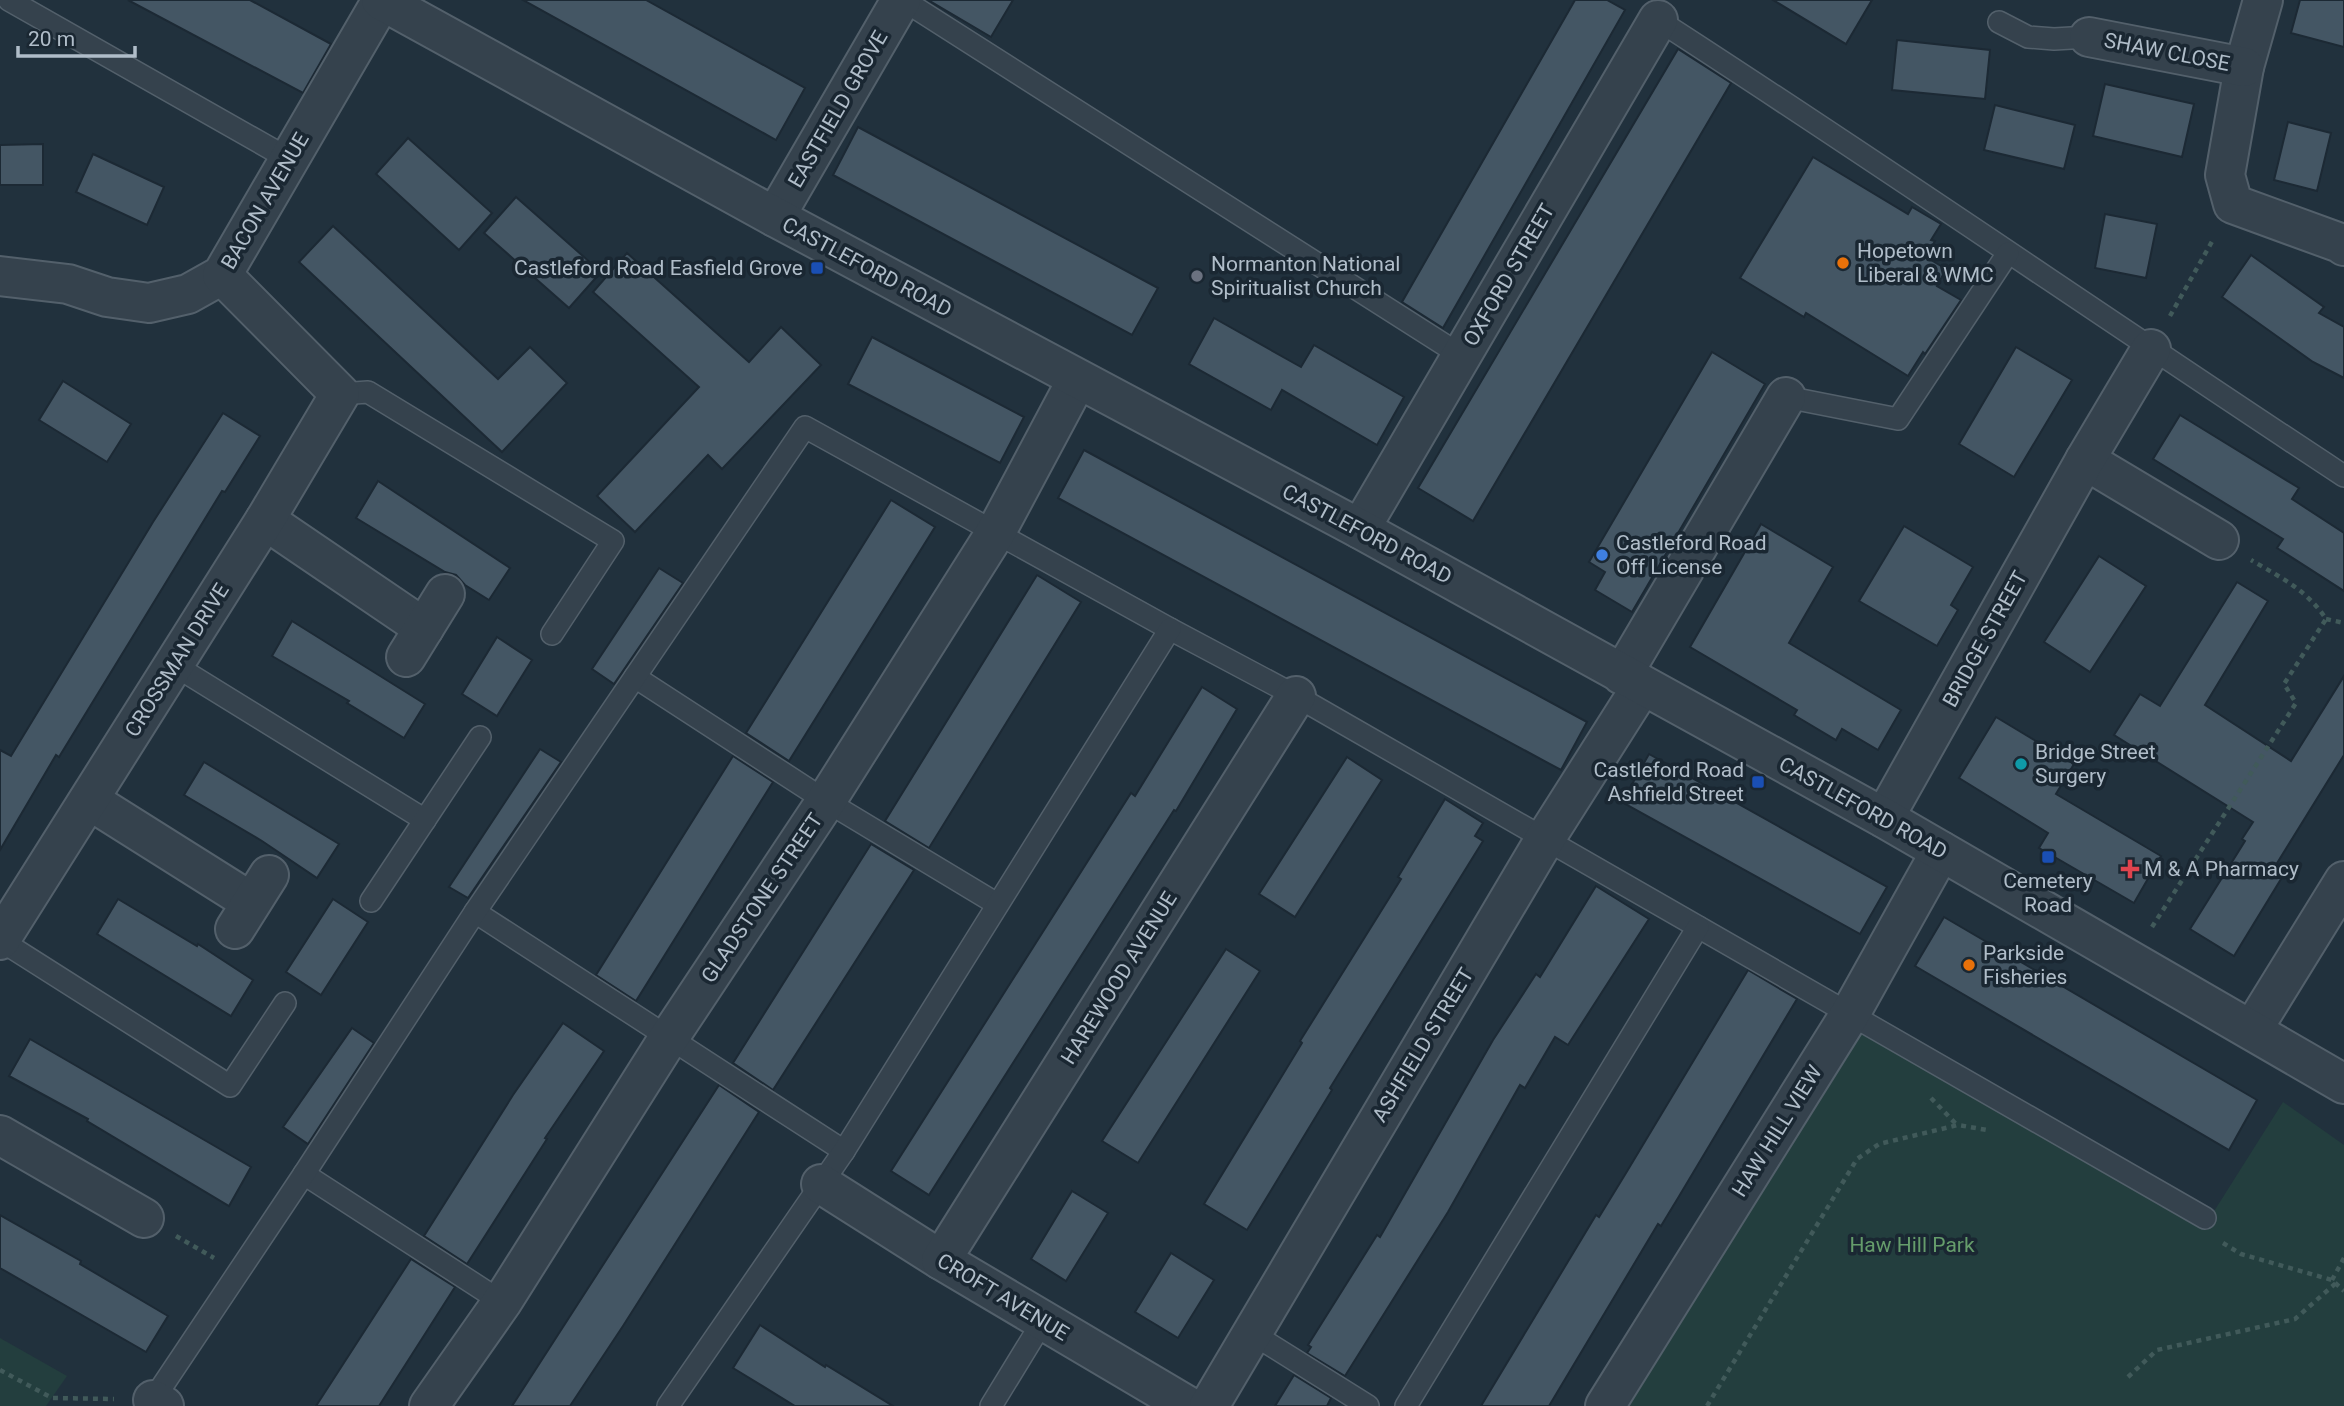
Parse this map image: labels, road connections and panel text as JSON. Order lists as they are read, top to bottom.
{
  "streets": {
    "street": [
      "SHAW CLOSE",
      "EASTFIELD GROVE",
      "BACON AVENUE",
      "CASTLEFORD ROAD",
      "OXFORD STREET",
      "BRIDGE STREET",
      "CROSSMAN DRIVE",
      "GLADSTONE STREET",
      "HAREWOOD AVENUE",
      "ASHFIELD STREET",
      "HAW HILL VIEW",
      "CROFT AVENUE"
    ]
  },
  "crossings": [
    ["EASTFIELD GROVE", "CASTLEFORD ROAD"],
    ["BACON AVENUE", "CASTLEFORD ROAD"],
    ["CASTLEFORD ROAD", "OXFORD STREET"],
    ["CASTLEFORD ROAD", "BRIDGE STREET"],
    ["CASTLEFORD ROAD", "GLADSTONE STREET"],
    ["CASTLEFORD ROAD", "ASHFIELD STREET"],
    ["CASTLEFORD ROAD", "HAW HILL VIEW"],
    ["HAREWOOD AVENUE", "CROFT AVENUE"]
  ],
  "parks": ["Haw Hill Park"],
  "places": {
    "other": [
      "Hopetown Liberal & WMC",
      "Normanton National Spiritualist Church",
      "Castleford Road Off License",
      "Bridge Street Surgery",
      "Parkside Fisheries"
    ],
    "transit": ["Castleford Road Easfield Grove", "Castleford Road Ashfield Street", "Cemetery Road"],
    "health": ["M & A Pharmacy"]
  },
  "scale_bar": "20 m"
}
